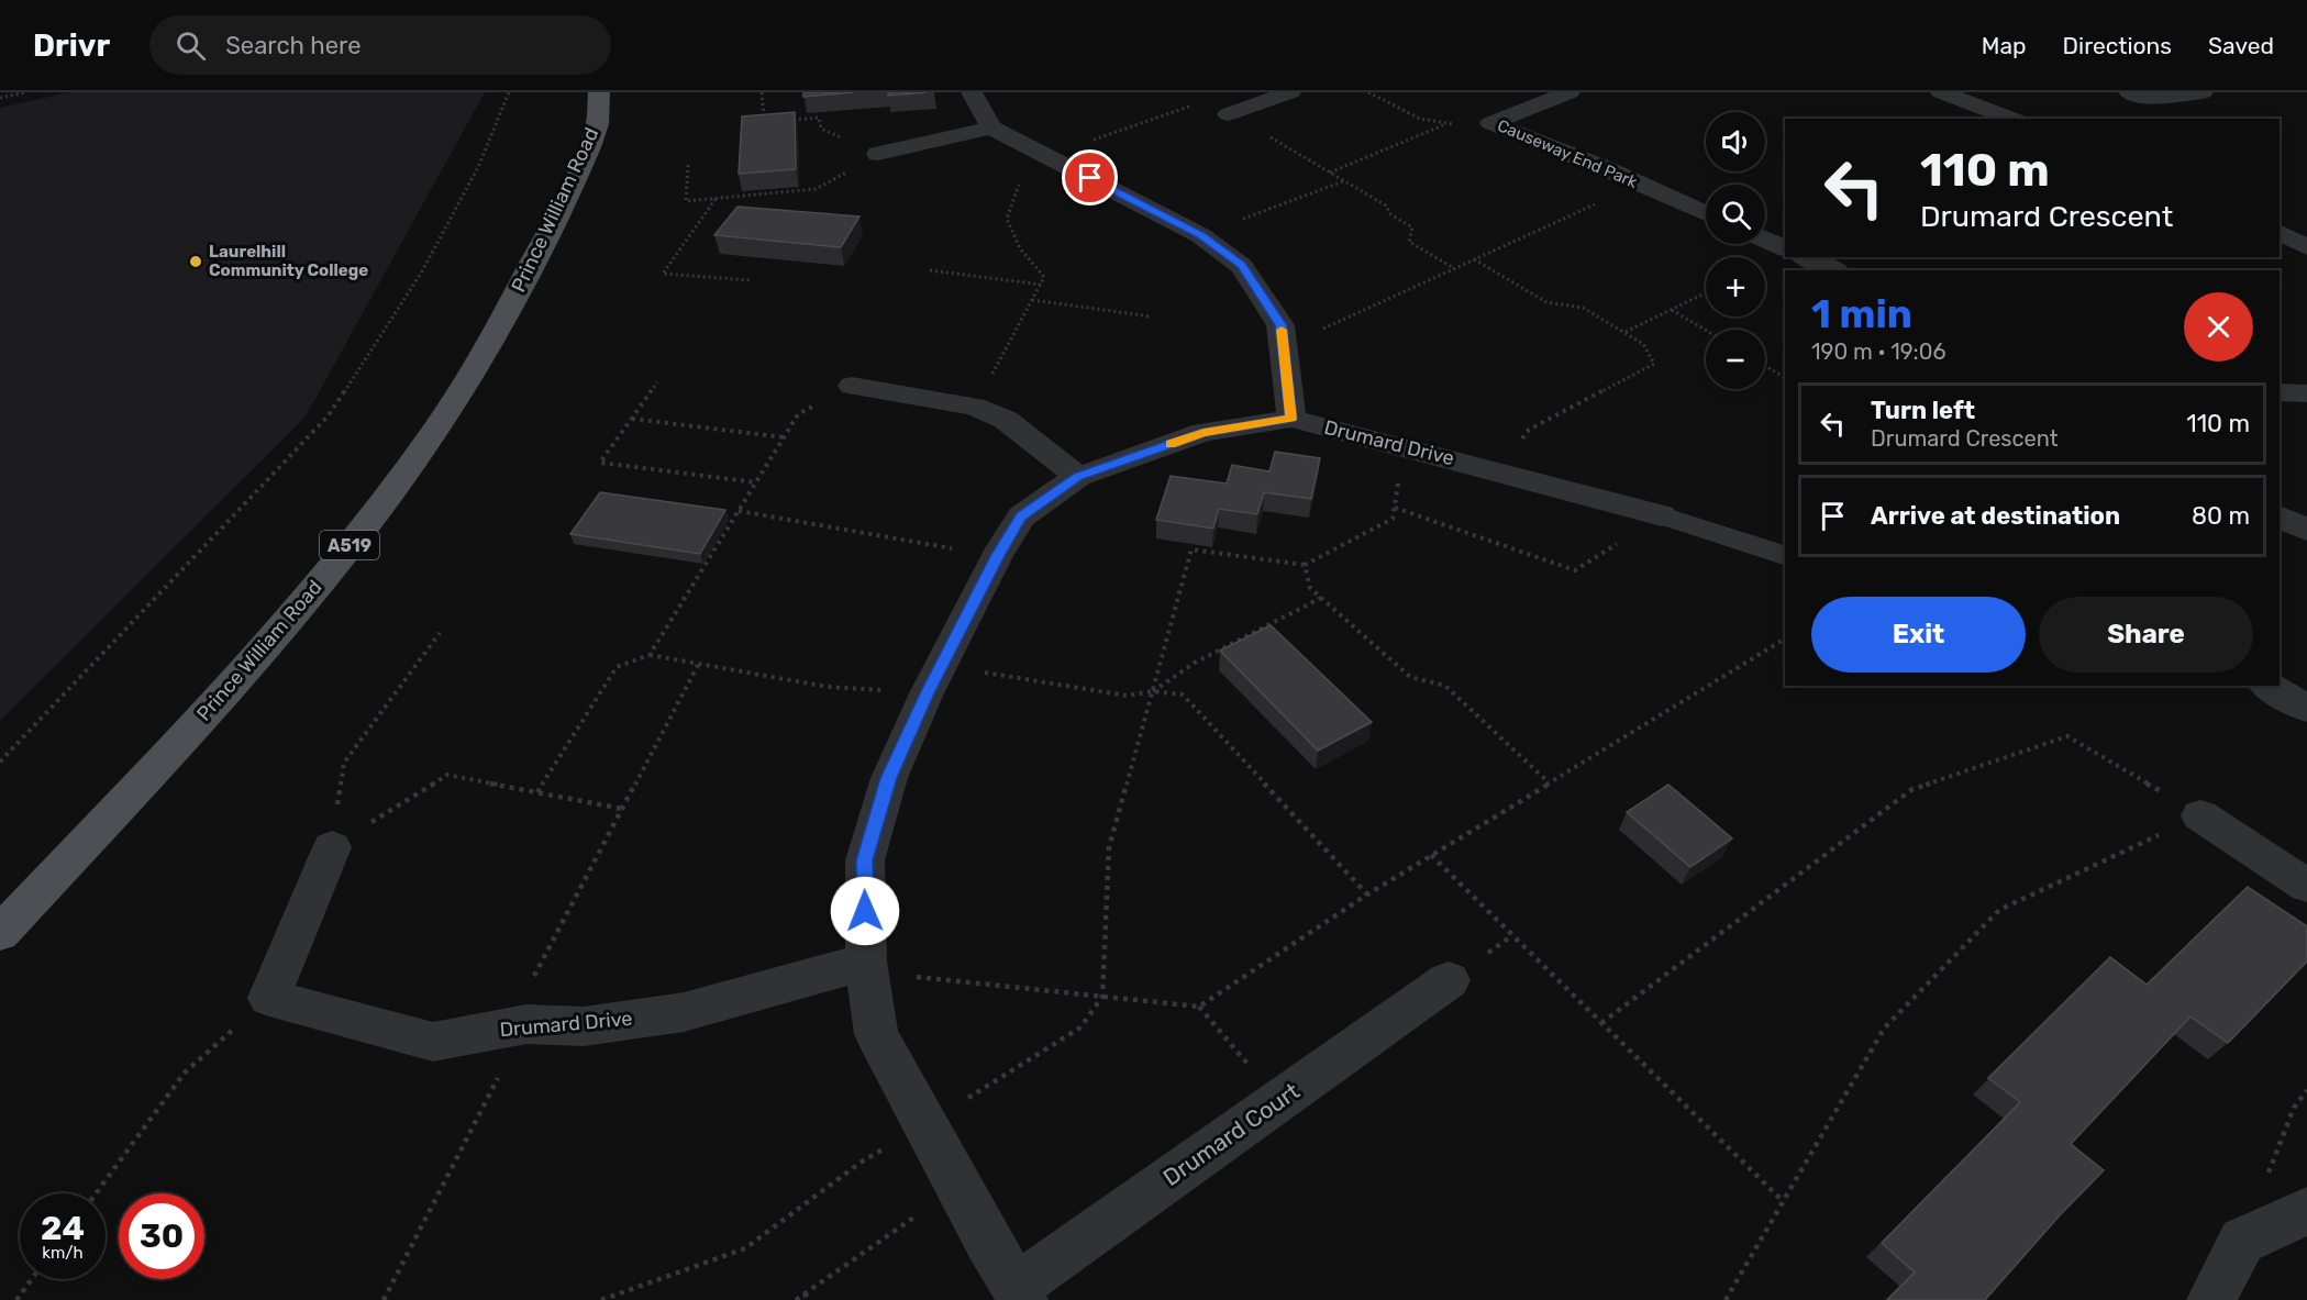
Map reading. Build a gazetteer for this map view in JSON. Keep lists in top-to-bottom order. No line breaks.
{"streets":{"main road":["Prince William Road","A519"],"street":["Causeway End Park","Drumard Drive","Drumard Court"]},"crossings":[["Drumard Drive","Drumard Court"]],"places":["Laurelhill Community College"],"page":{"header":"Drivr","search":"Search here","nav":["Map","Directions","Saved"],"map_buttons":["+","−"],"turn":["110 m","Drumard Crescent"],"heading":["1 min","190 m · 19:06"],"list":[{"name":"Turn left","note":"Drumard Crescent","value":"110 m"},{"name":"Arrive at destination","value":"80 m"}],"buttons":["Exit","Share"],"speed":"24 km/h","limit":"30"}}
